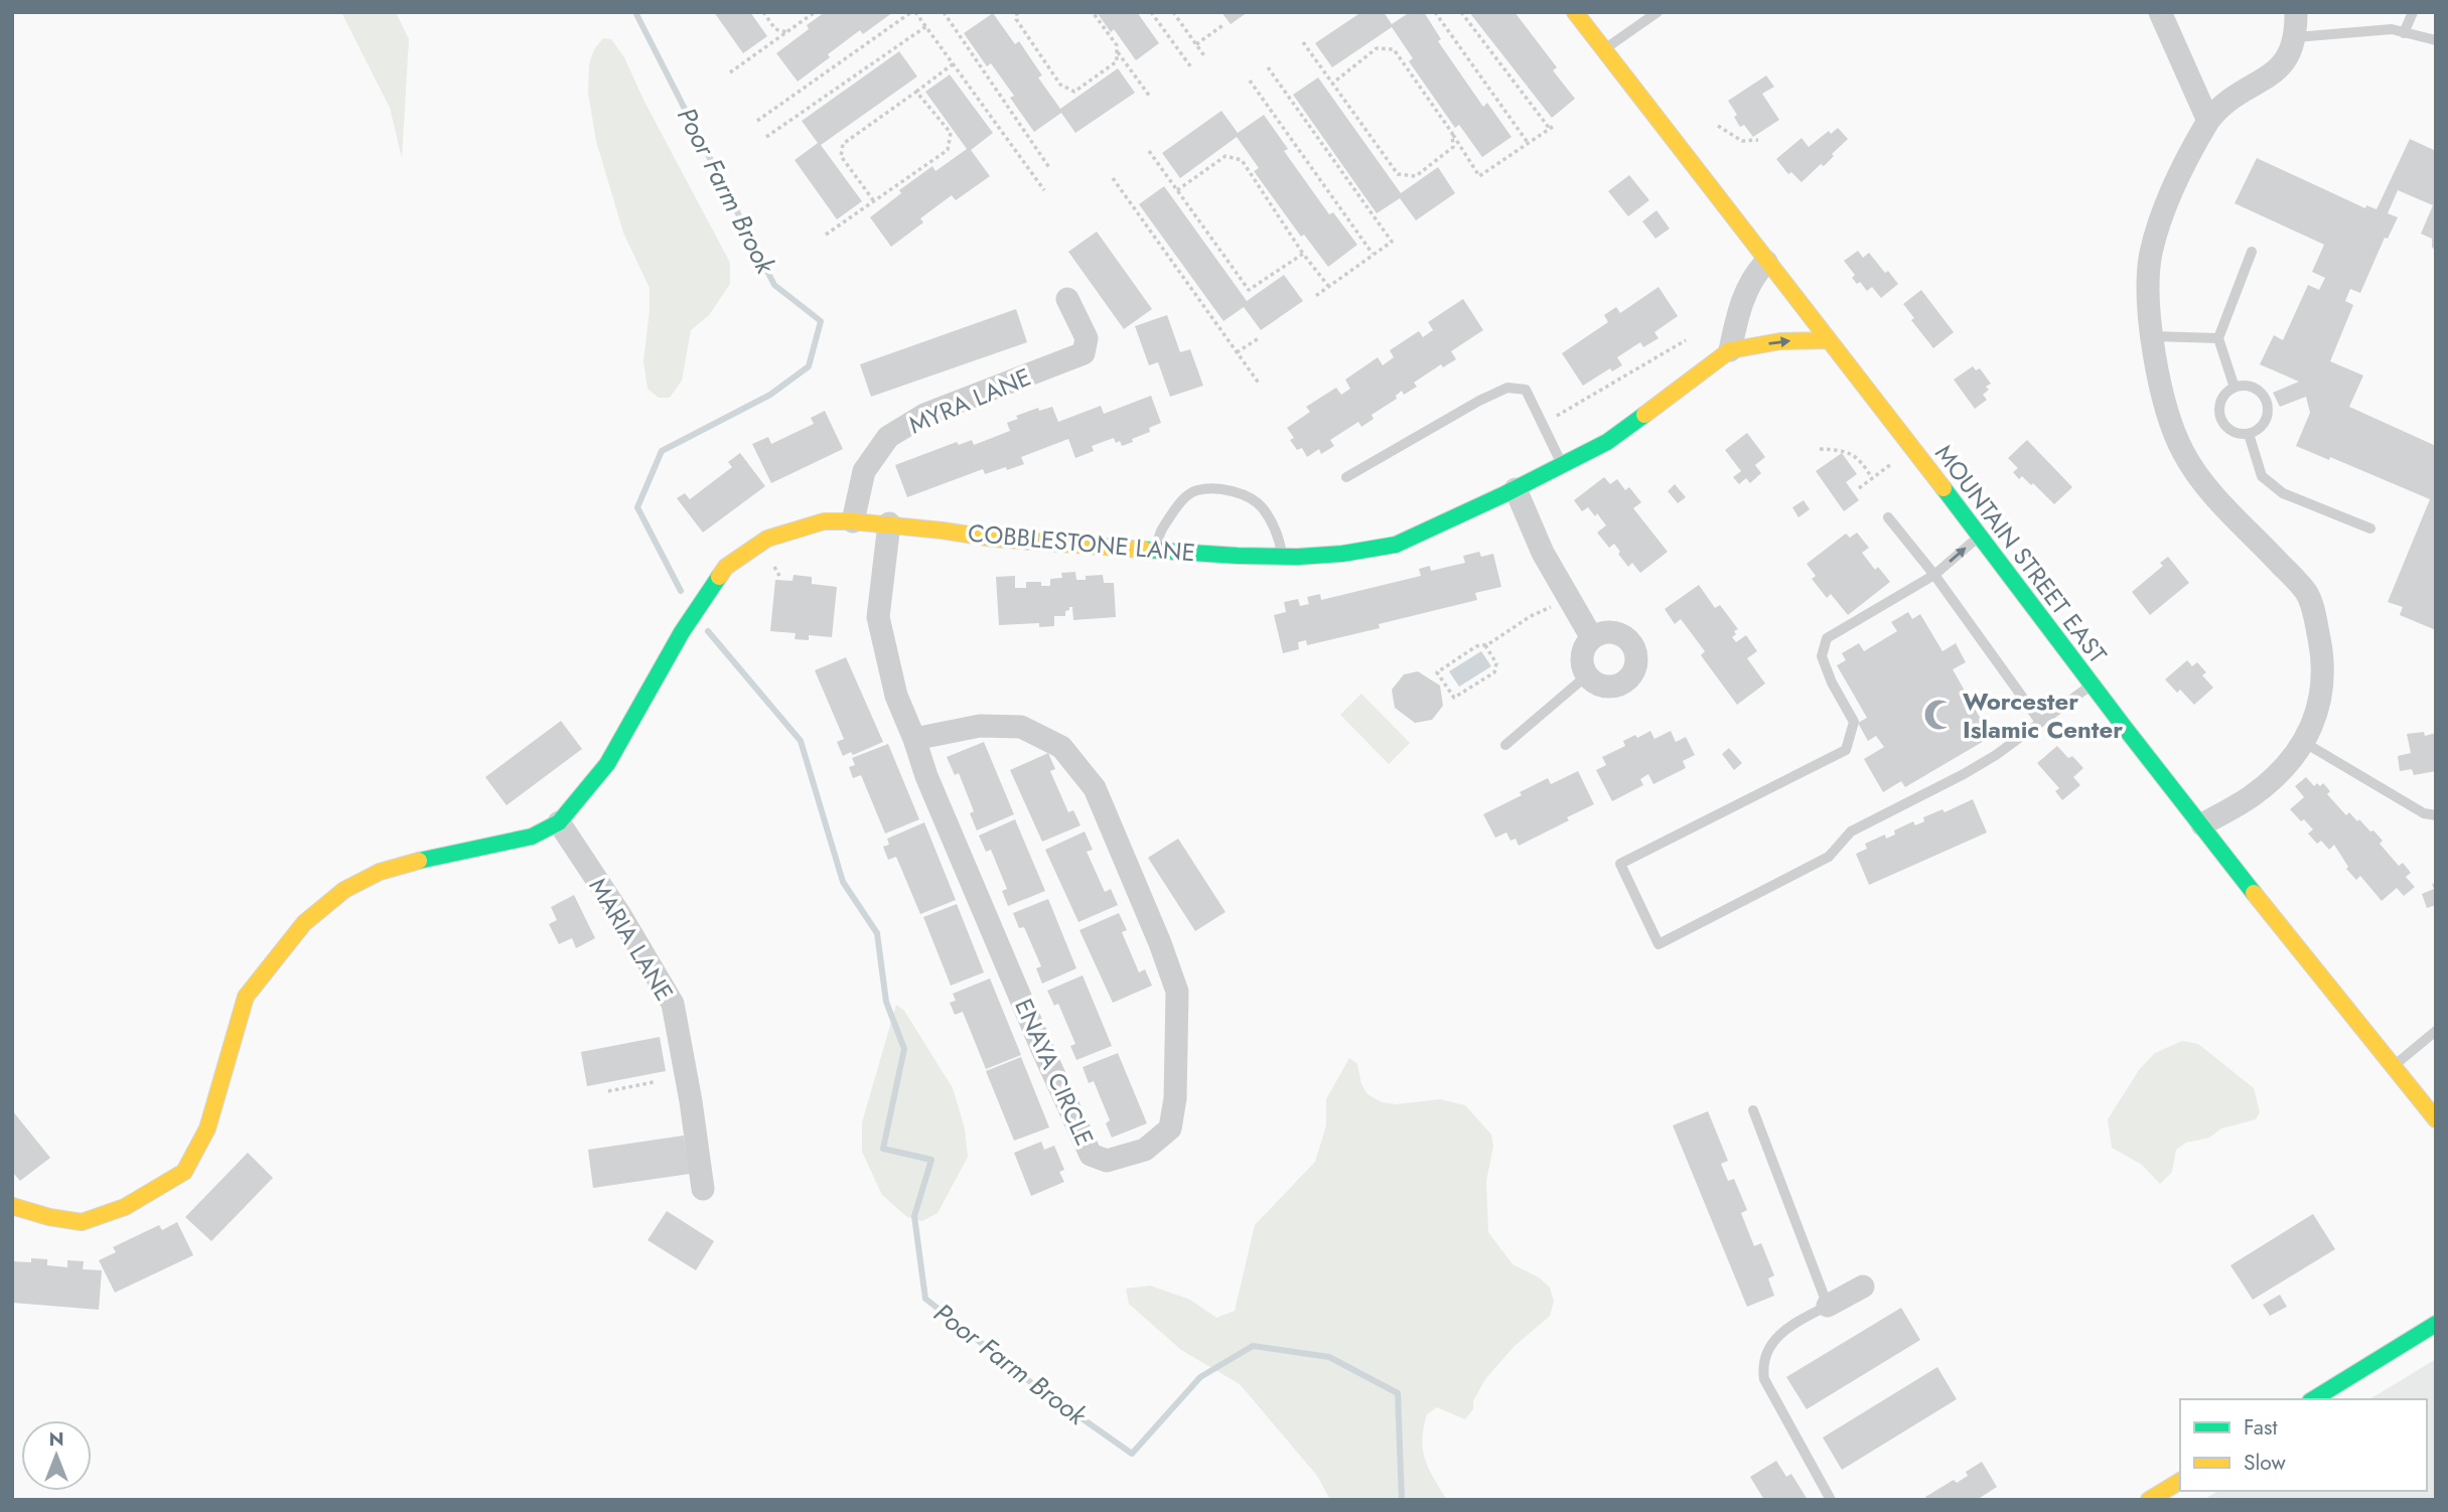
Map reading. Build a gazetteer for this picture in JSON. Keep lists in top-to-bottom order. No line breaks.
{"streets":{"street":["MYRA LANE","COBBLESTONE LANE","MOUNTAIN STREET EAST","MARIA LANE","ENAYA CIRCLE"]},"crossings":[["MYRA LANE","COBBLESTONE LANE"],["COBBLESTONE LANE","MOUNTAIN STREET EAST"],["COBBLESTONE LANE","MARIA LANE"],["COBBLESTONE LANE","ENAYA CIRCLE"]],"water":["Poor Farm Brook"],"places":{"mosque":["Worcester Islamic Center"]},"legend":["Fast","Slow"],"north":"top"}
